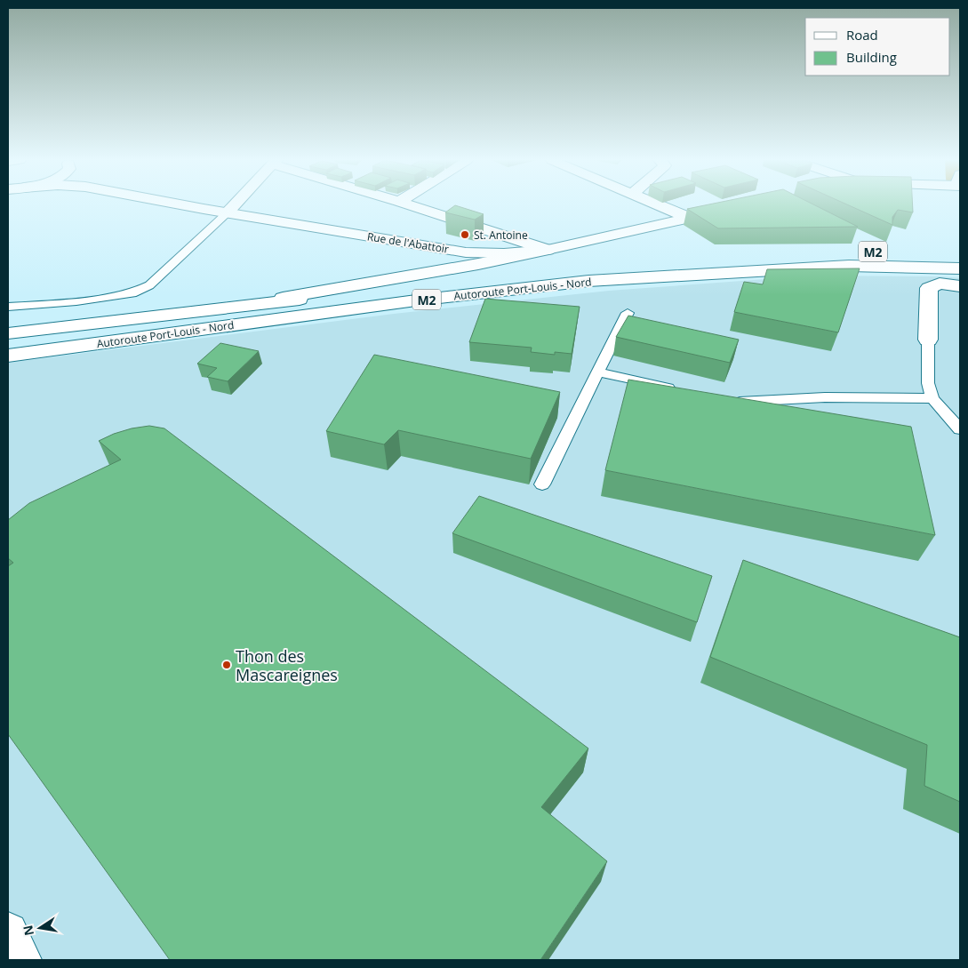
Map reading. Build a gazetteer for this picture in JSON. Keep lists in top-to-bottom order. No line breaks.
{"streets":{"main road":["Rue de l'Abattoir","M2","Autoroute Port-Louis - Nord"]},"places":["St. Antoine","Thon des Mascareignes"],"legend":["Road","Building"],"north":"left"}
